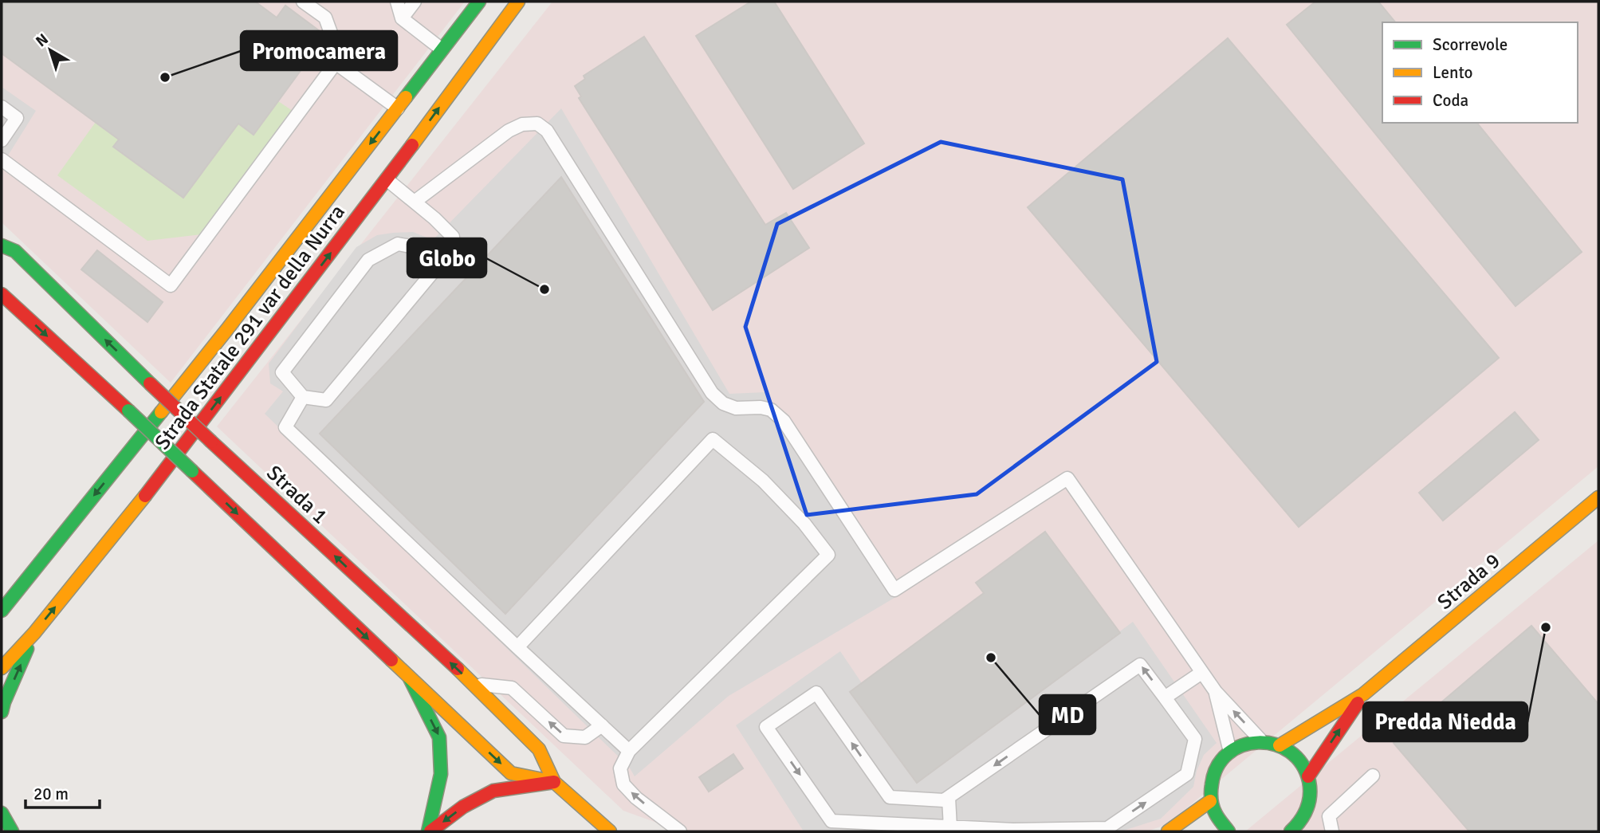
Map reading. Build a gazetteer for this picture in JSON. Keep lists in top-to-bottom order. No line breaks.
{"streets":{"street":["Strada Statale 291 var della Nurra","Strada 1","Strada 9"]},"places":["Promocamera","Globo","Predda Niedda","MD"],"legend":["Scorrevole","Lento","Coda"],"scale_bar":"20 m","north":"top left"}
